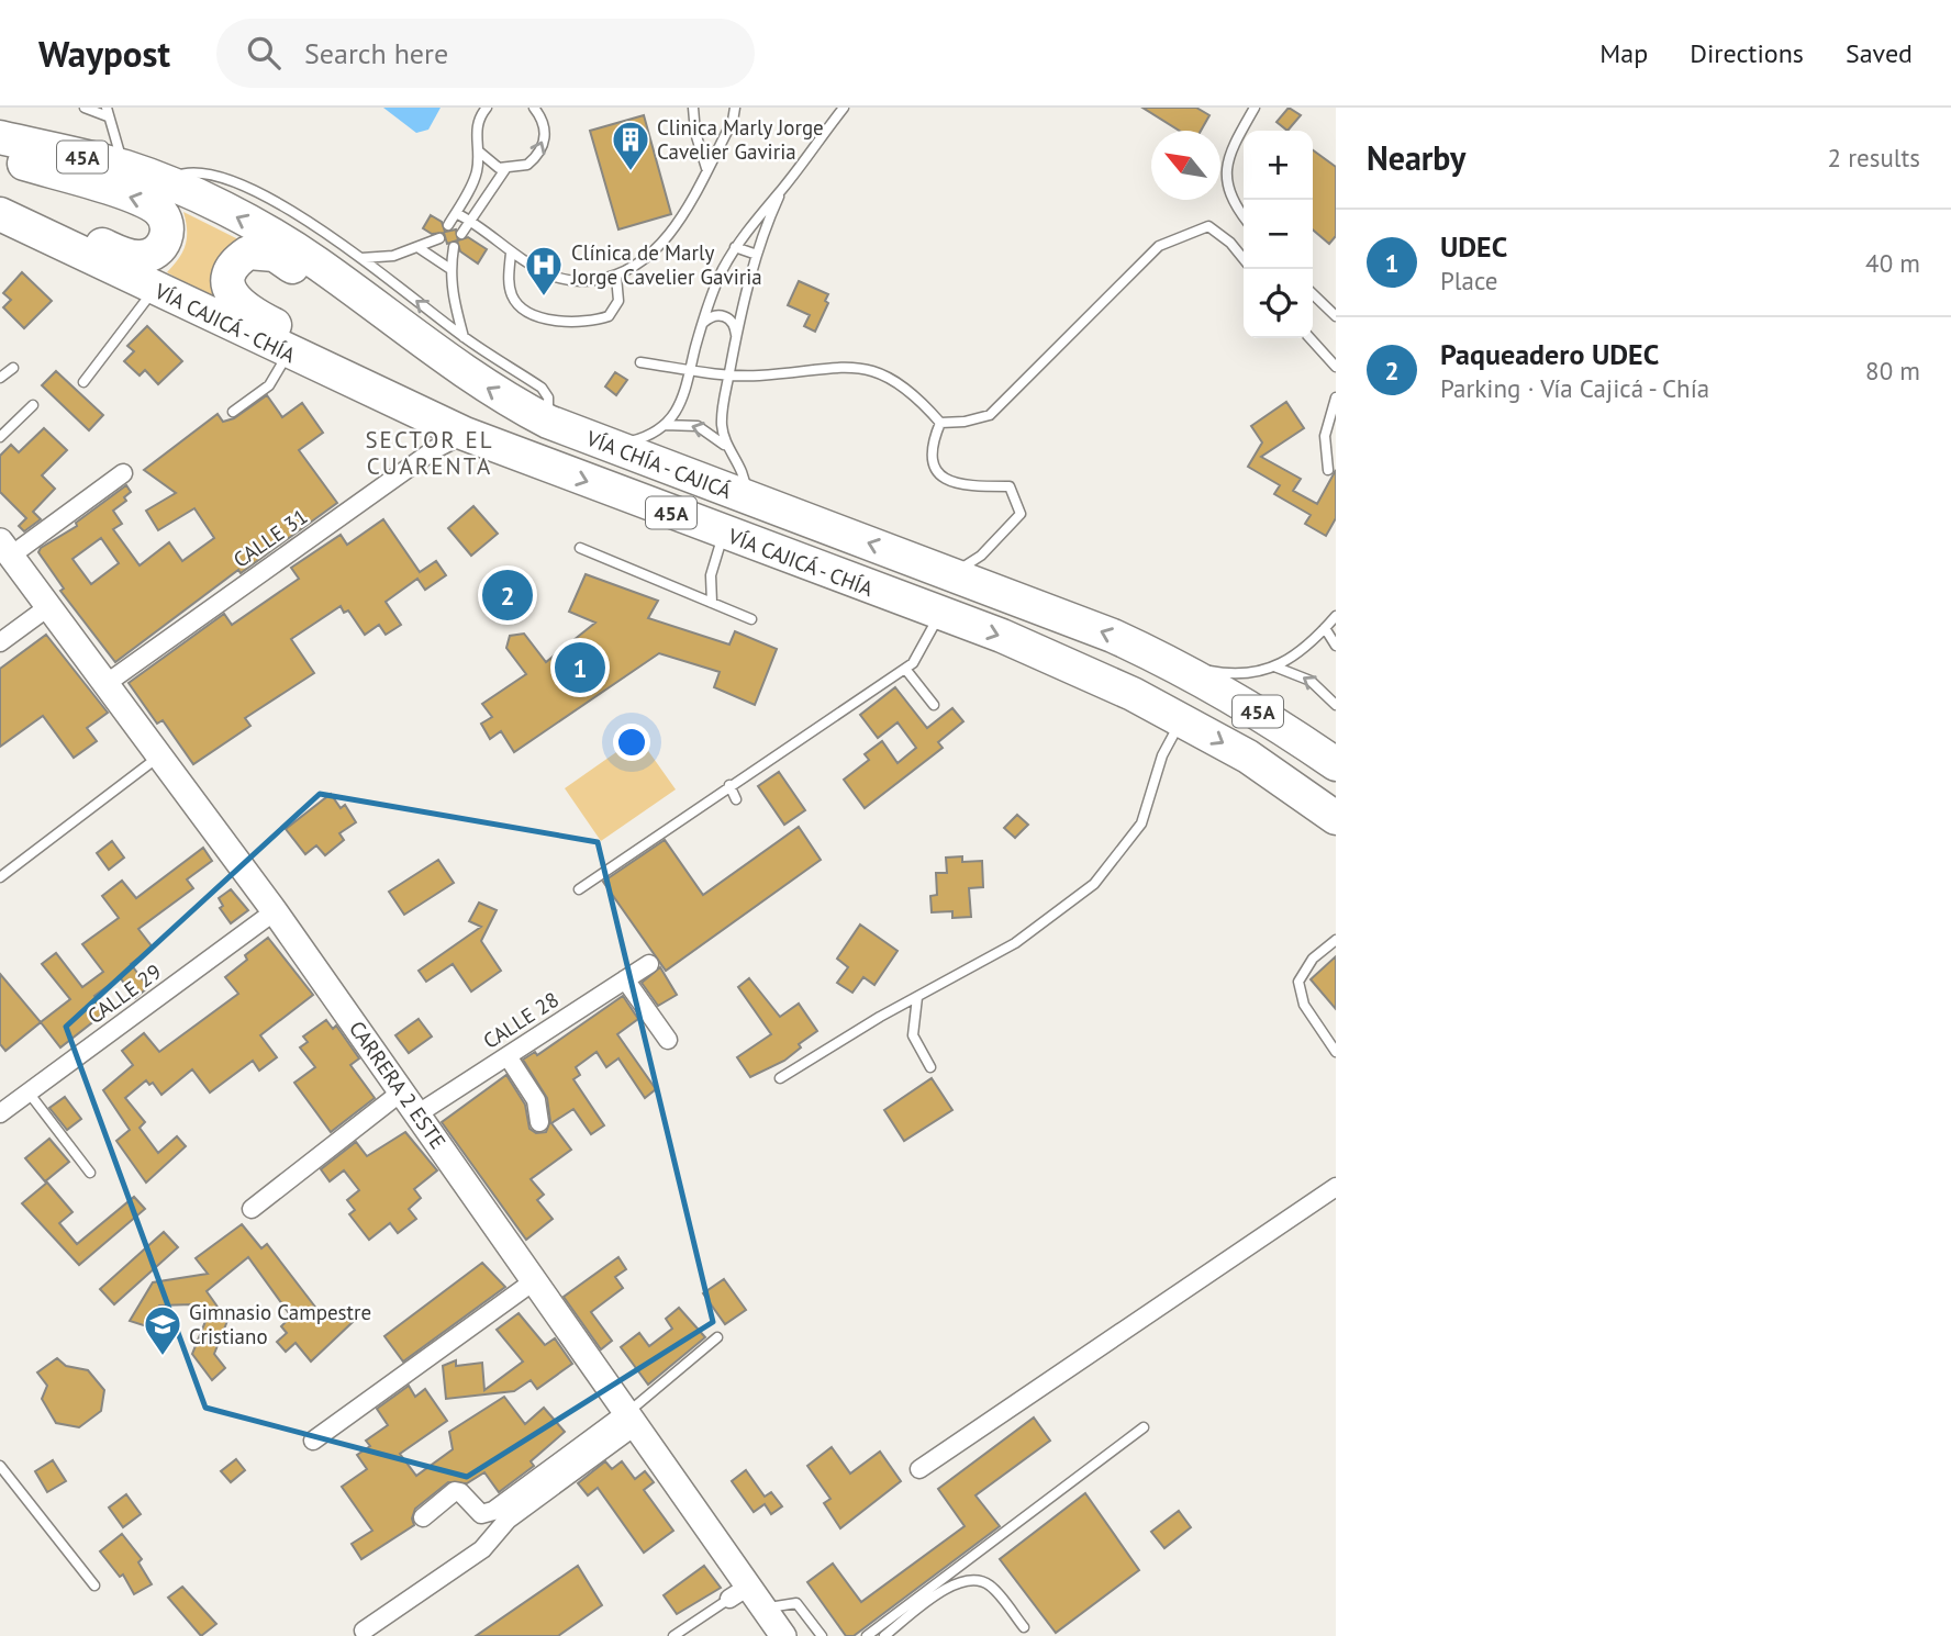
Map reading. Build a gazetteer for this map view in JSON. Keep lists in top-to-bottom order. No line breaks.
{"streets":{"highway":["45A","VÍA CAJICÁ - CHÍA","VÍA CHÍA - CAJICÁ"],"street":["CALLE 31","CALLE 29","CALLE 28","CARRERA 2 ESTE"]},"crossings":[["VÍA CAJICÁ - CHÍA","CALLE 31"],["CALLE 31","CARRERA 2 ESTE"],["CALLE 29","CARRERA 2 ESTE"],["CALLE 28","CARRERA 2 ESTE"]],"one_way":["VÍA CAJICÁ - CHÍA","VÍA CHÍA - CAJICÁ"],"districts":["SECTOR EL CUARENTA"],"places":{"building":["Clinica Marly Jorge Cavelier Gaviria"],"hospital":["Clínica de Marly Jorge Cavelier Gaviria"],"school or university":["Gimnasio Campestre Cristiano"]},"north":"top left","page":{"header":"Waypost","search":"Search here","nav":["Map","Directions","Saved"],"heading":["Nearby","2 results"],"map_buttons":["+","−"],"list":[{"mark":"1","name":"UDEC","note":"Place","value":"40 m"},{"mark":"2","name":"Paqueadero UDEC","note":"Parking · Vía Cajicá - Chía","value":"80 m"}],"pins":["2","1"]}}
